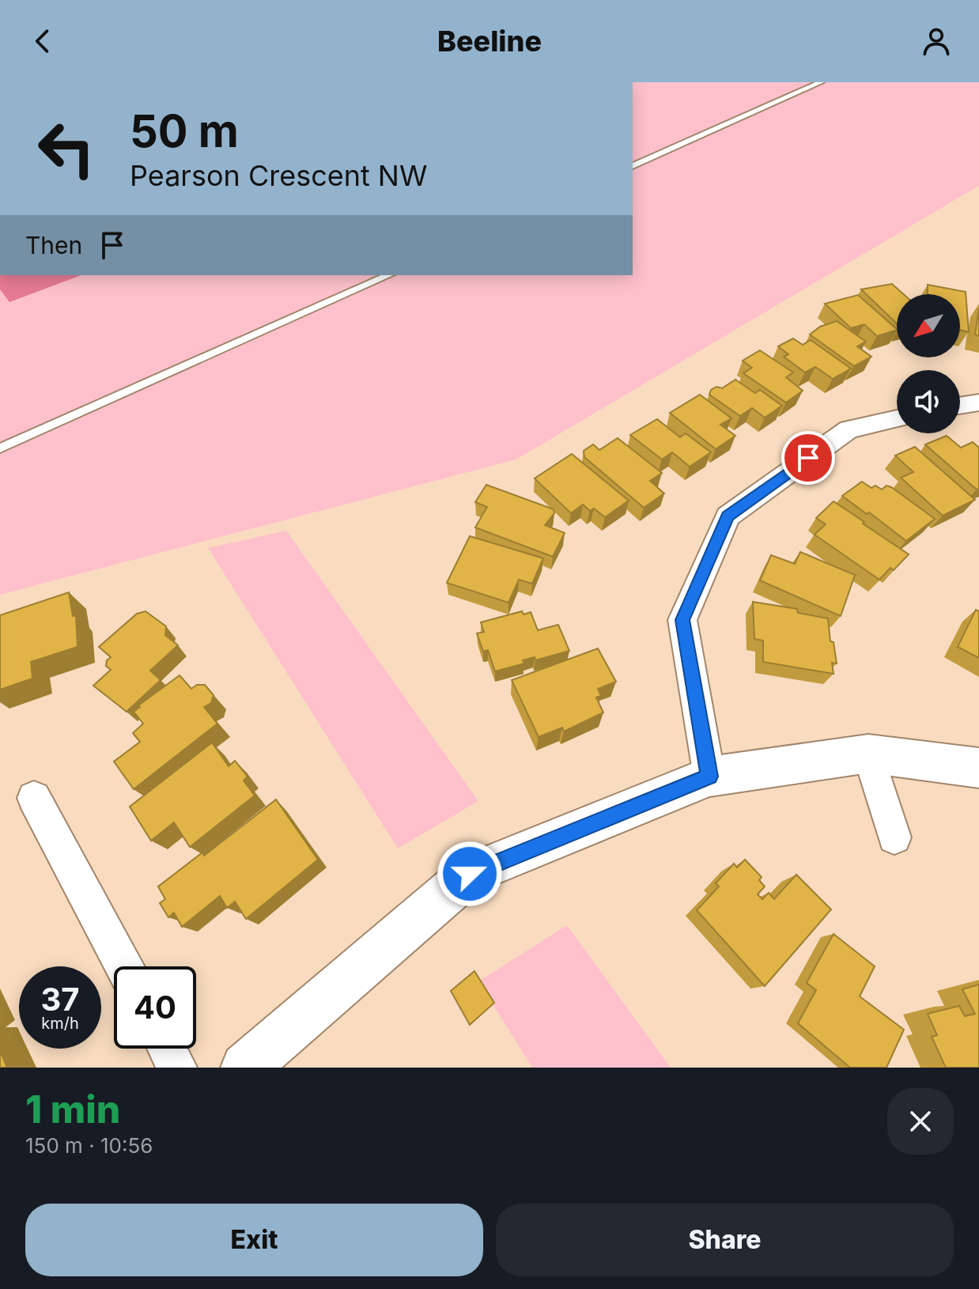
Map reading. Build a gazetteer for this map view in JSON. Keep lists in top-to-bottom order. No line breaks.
{"north":"bottom left","page":{"header":"Beeline","turn":["50 m","Pearson Crescent NW"],"then":"Then","speed":"37 km/h","limit":"40","heading":["1 min","150 m · 10:56"],"buttons":["Exit","Share"]}}
